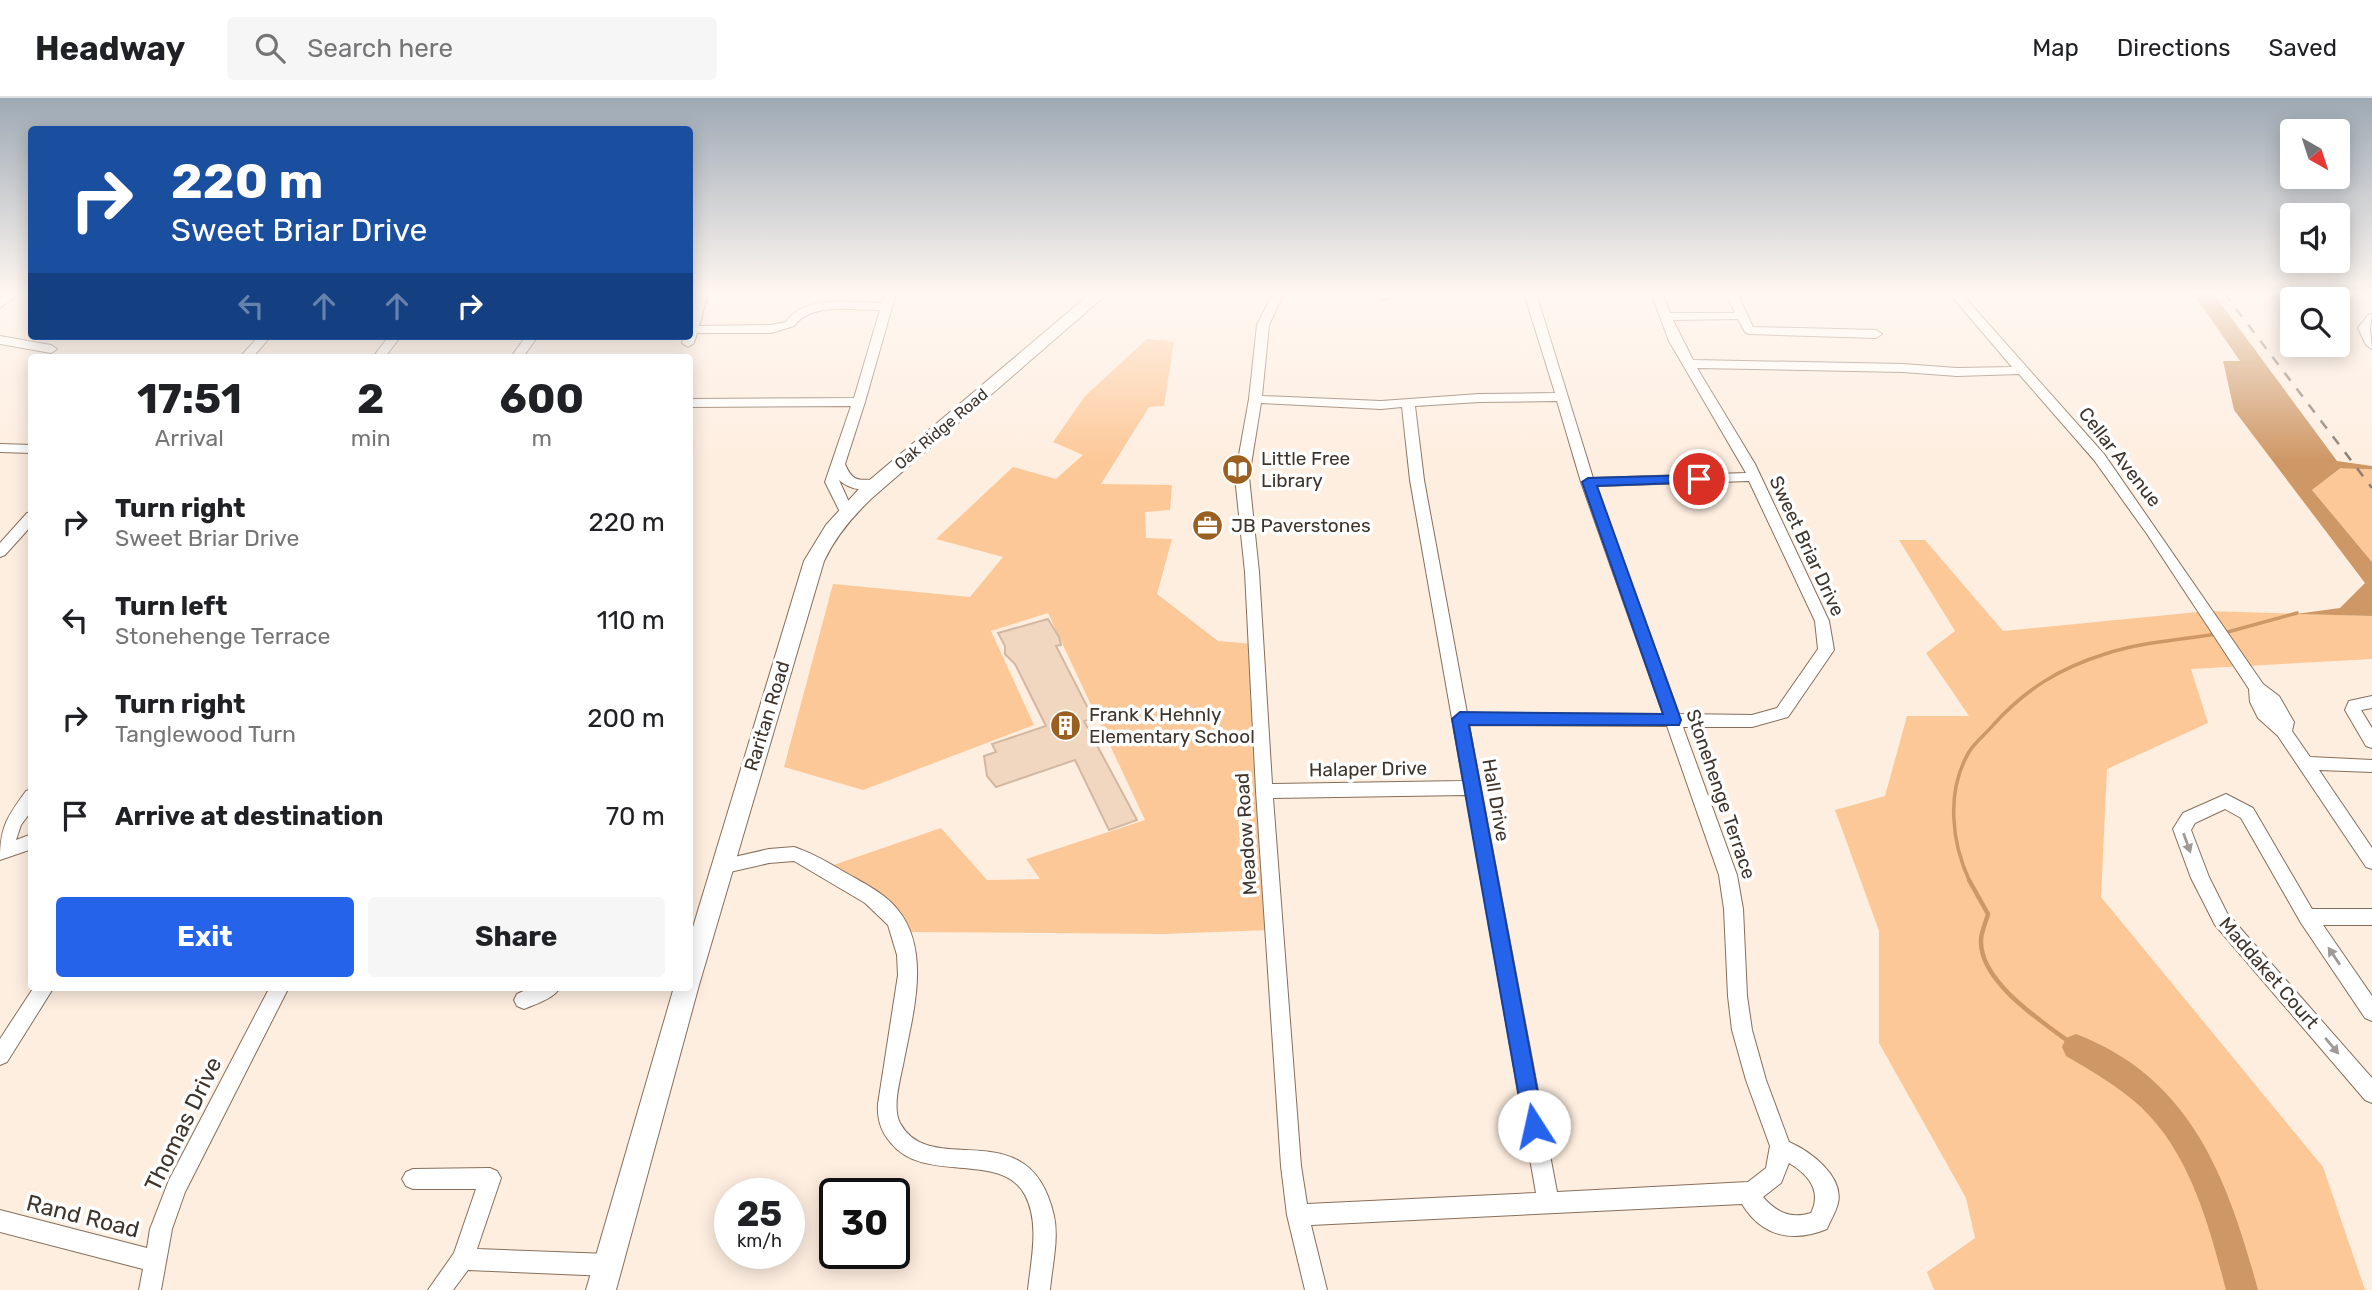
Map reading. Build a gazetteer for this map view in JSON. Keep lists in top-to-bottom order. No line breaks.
{"streets":{"main road":["Oak Ridge Road","Raritan Road"],"street":["Cellar Avenue","Sweet Briar Drive","Halaper Drive","Stonehenge Terrace","Hall Drive","Meadow Road","Maddaket Court","Thomas Drive","Rand Road"]},"crossings":[["Oak Ridge Road","Raritan Road"],["Sweet Briar Drive","Stonehenge Terrace"],["Sweet Briar Drive","Hall Drive"],["Halaper Drive","Hall Drive"],["Halaper Drive","Meadow Road"],["Thomas Drive","Rand Road"]],"places":{"library":["Little Free Library"],"office":["JB Paverstones"],"building":["Frank K Hehnly Elementary School"]},"north":"bottom right","page":{"header":"Headway","search":"Search here","nav":["Map","Directions","Saved"],"turn":["220 m","Sweet Briar Drive"],"eta":["17:51","Arrival","2","min","600","m"],"list":[{"name":"Turn right","note":"Sweet Briar Drive","value":"220 m"},{"name":"Turn left","note":"Stonehenge Terrace","value":"110 m"},{"name":"Turn right","note":"Tanglewood Turn","value":"200 m"},{"name":"Arrive at destination","value":"70 m"}],"buttons":["Exit","Share"],"speed":"25 km/h","limit":"30"}}
